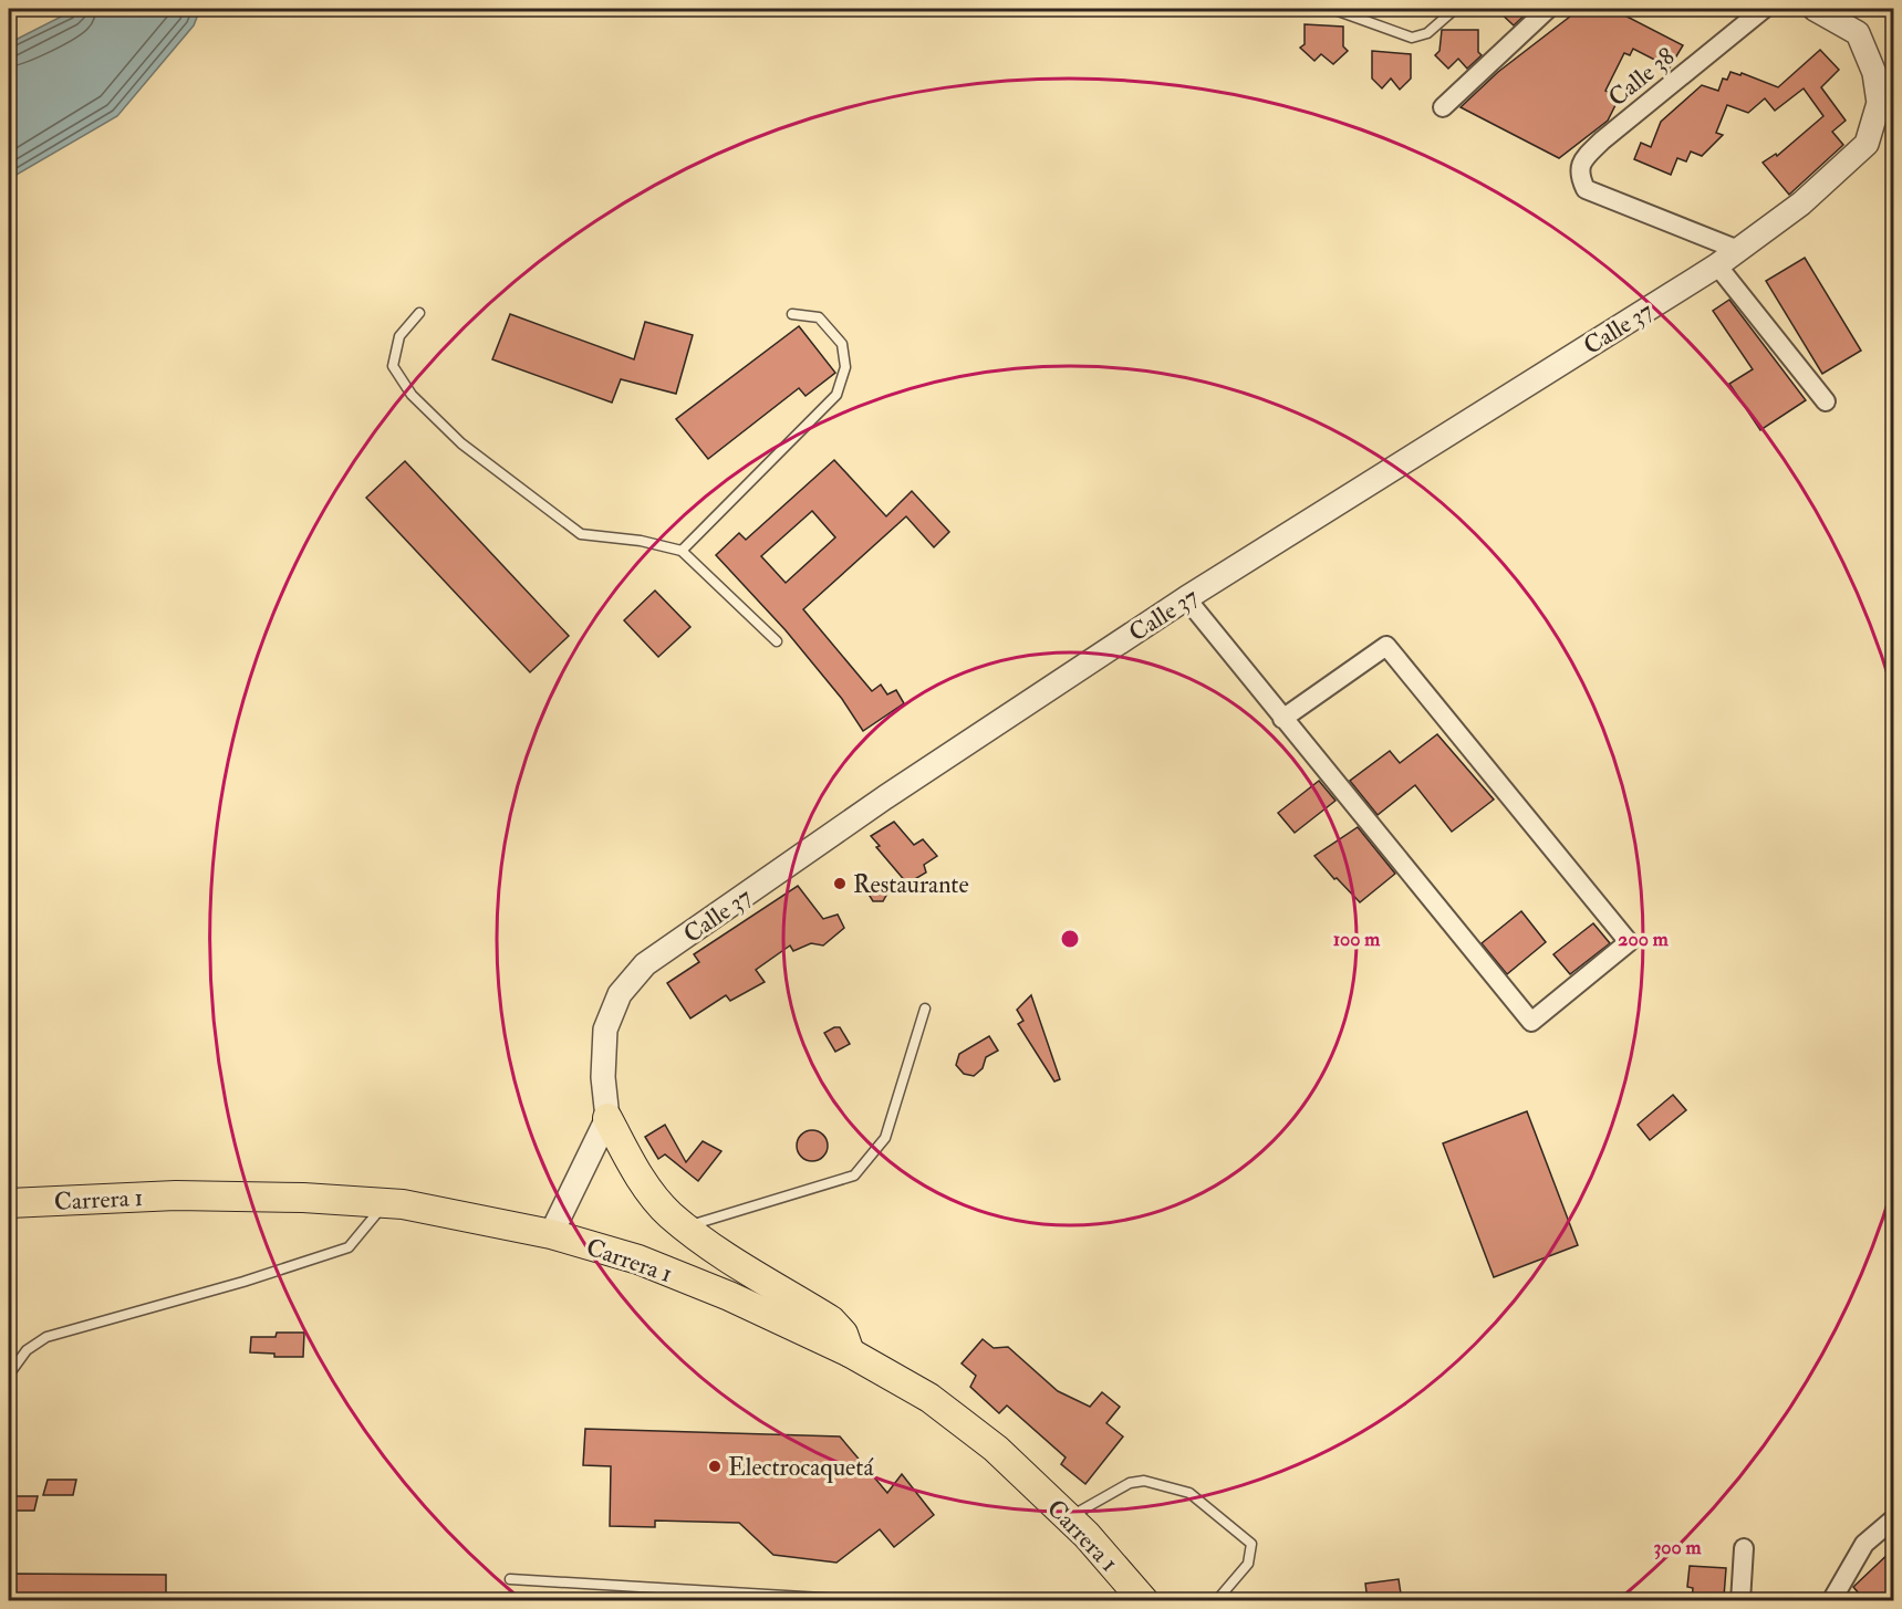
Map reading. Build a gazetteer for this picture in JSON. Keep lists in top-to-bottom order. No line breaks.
{"streets":{"main road":["Carrera 1"],"street":["Calle 38","Calle 37"]},"crossings":[["Calle 38","Calle 37"]],"places":["Restaurante","Electrocaquetá"],"rings":["100 m","200 m","300 m"]}
